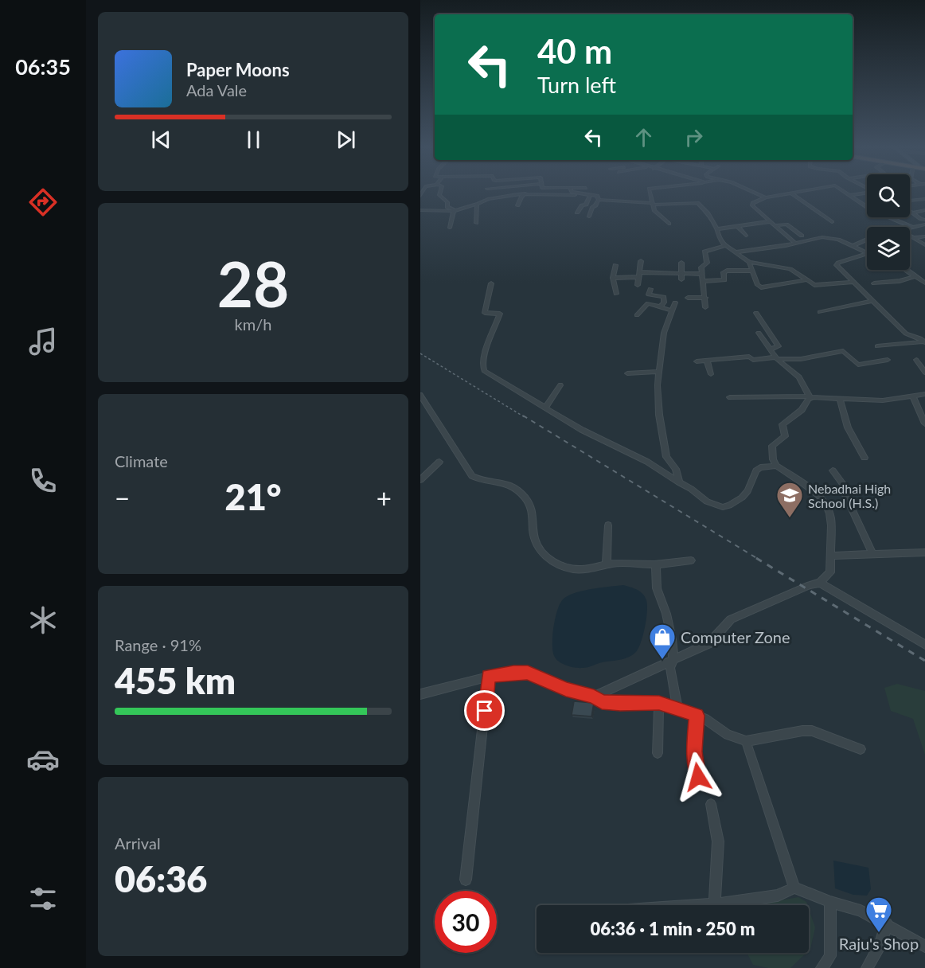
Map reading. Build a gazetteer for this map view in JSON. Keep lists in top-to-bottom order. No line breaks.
{"places":{"school or university":["Nebadhai High School (H.S.)"],"shop":["Computer Zone"],"supermarket":["Raju's Shop"]},"page":{"tabs":"06:35","turn":["40 m","Turn left"],"song":["Paper Moons","Ada Vale"],"tile":[["28","km/h"],"Climate",["Range · 91%","455 km"],["Arrival","06:36"]],"heat":["−","21°","+"],"limit":"30","trip":"06:36 · 1 min · 250 m"}}
